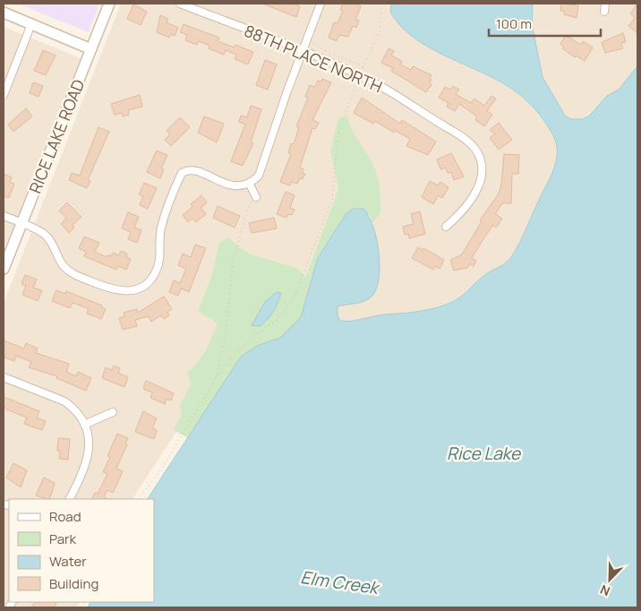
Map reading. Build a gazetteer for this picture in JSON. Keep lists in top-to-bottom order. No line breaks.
{"streets":{"street":["88TH PLACE NORTH","RICE LAKE ROAD"]},"water":["Rice Lake","Elm Creek"],"legend":["Road","Park","Water","Building"],"scale_bar":"100 m","north":"bottom left"}
